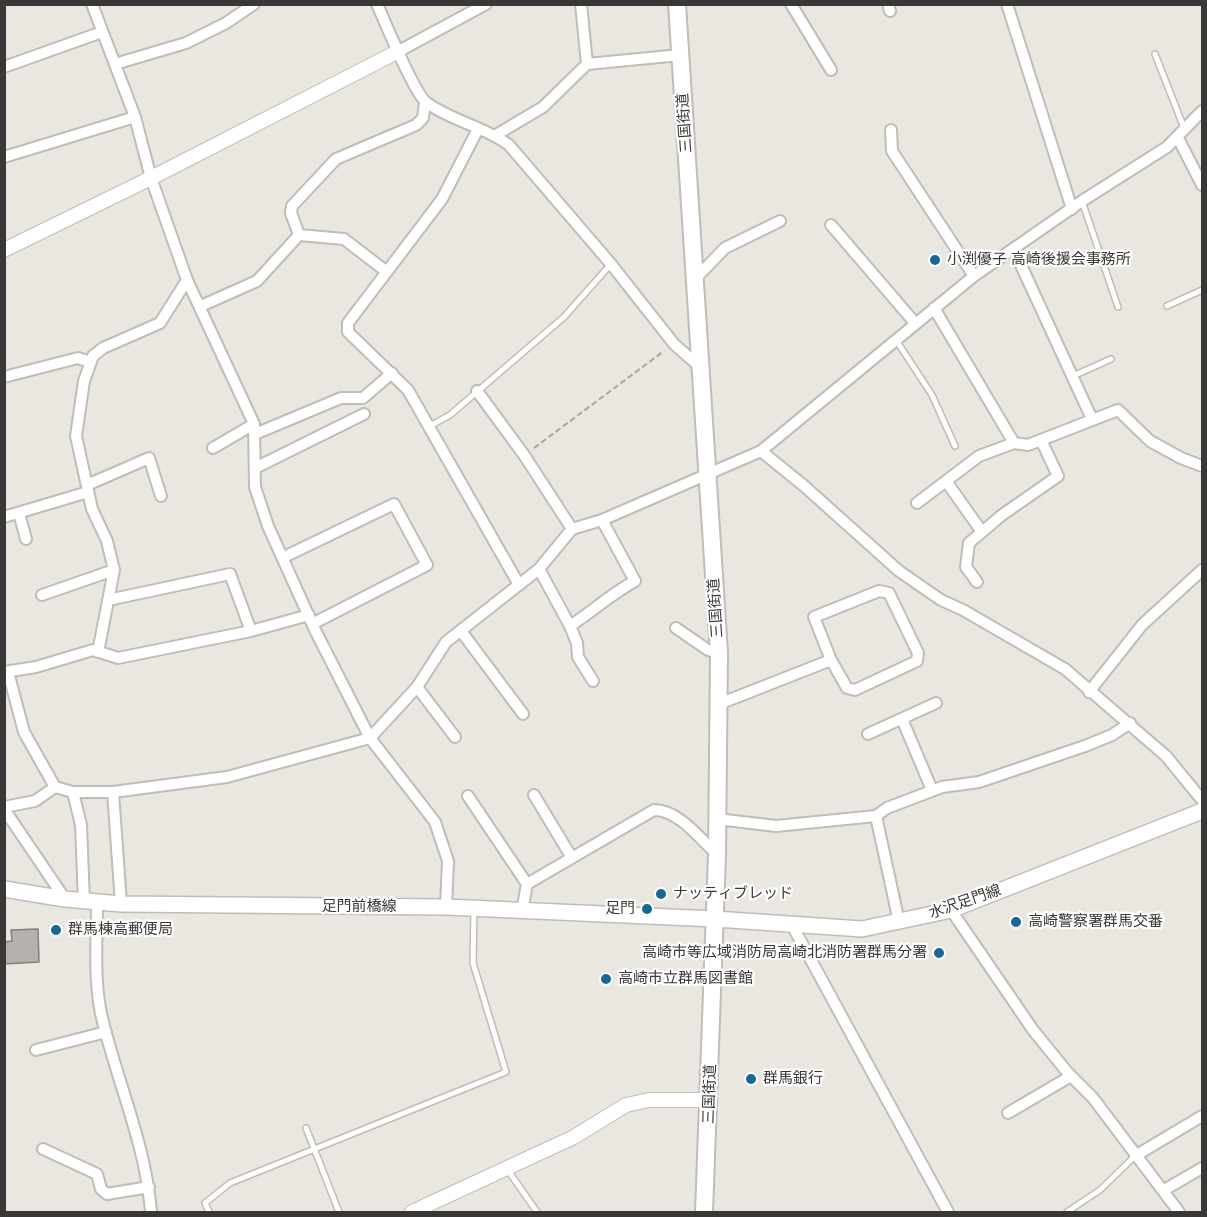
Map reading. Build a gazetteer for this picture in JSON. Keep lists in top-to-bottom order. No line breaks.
{"streets":{"main road":["三国街道","水沢足門線","足門前橋線"]},"crossings":[["三国街道","水沢足門線"],["三国街道","足門前橋線"],["水沢足門線","足門前橋線"]],"places":["小渕優子 高崎後援会事務所","ナッティブレッド","足門","高崎警察署群馬交番","群馬棟高郵便局","高崎市等広域消防局高崎北消防署群馬分署","高崎市立群馬図書館","群馬銀行"]}
